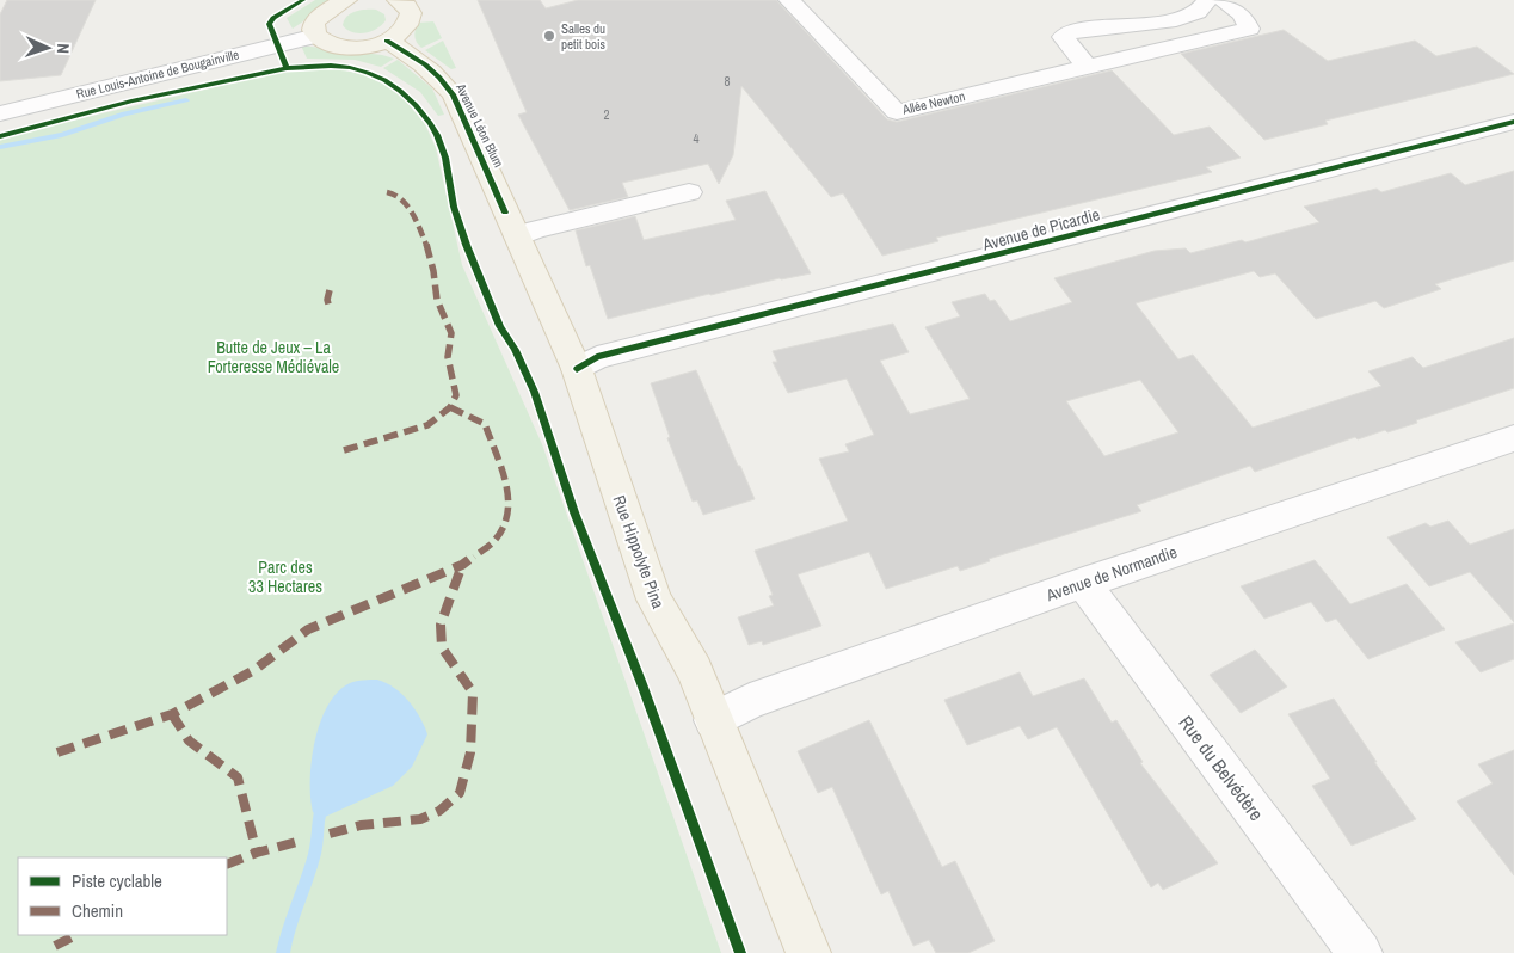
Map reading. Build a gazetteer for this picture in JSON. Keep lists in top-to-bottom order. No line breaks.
{"streets":{"main road":["Avenue Léon Blum","Rue Hippolyte Pina"],"street":["Rue Louis-Antoine de Bougainville","Allée Newton","Avenue de Picardie","Avenue de Normandie","Rue du Belvédère"]},"crossings":[["Avenue Léon Blum","Rue Hippolyte Pina"],["Avenue de Picardie","Rue Hippolyte Pina"],["Rue Hippolyte Pina","Avenue de Normandie"],["Avenue de Normandie","Rue du Belvédère"]],"parks":["Butte de Jeux – La Forteresse Médiévale","Parc des 33 Hectares"],"places":["Salles du petit bois"],"house_numbers":["8","2","4"],"legend":["Piste cyclable","Chemin"],"north":"right"}
